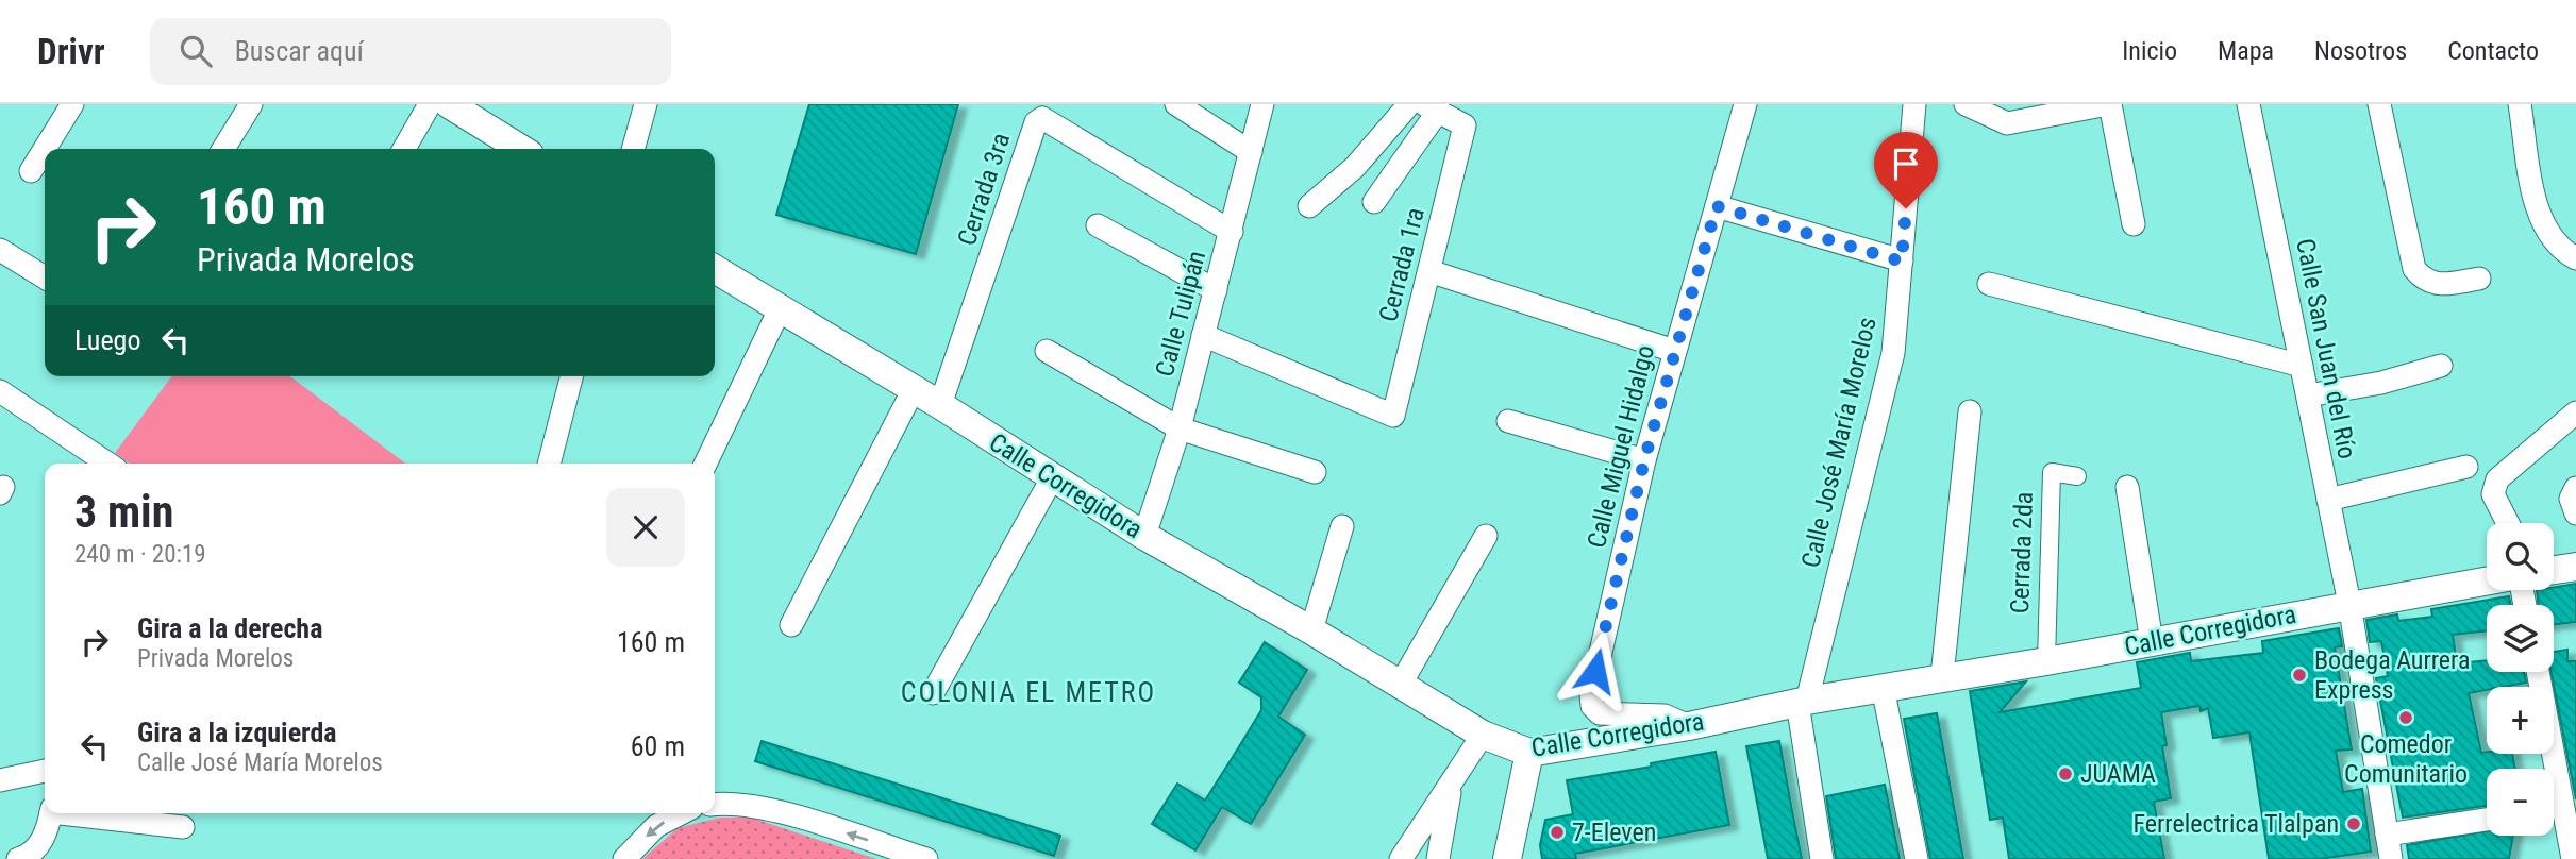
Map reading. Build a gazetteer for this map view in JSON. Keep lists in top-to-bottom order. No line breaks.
{"streets":{"street":["Cerrada 3ra","Cerrada 1ra","Calle Tulipán","Calle San Juan del Río","Calle José María Morelos","Calle Miguel Hidalgo","Calle Corregidora","Cerrada 2da"]},"crossings":[["Cerrada 3ra","Calle Tulipán"],["Cerrada 3ra","Calle Corregidora"],["Cerrada 1ra","Calle Tulipán"],["Calle Tulipán","Calle Corregidora"],["Calle San Juan del Río","Calle Corregidora"],["Calle José María Morelos","Calle Corregidora"],["Calle Miguel Hidalgo","Calle Corregidora"],["Calle Corregidora","Cerrada 2da"]],"districts":["COLONIA EL METRO"],"places":["Bodega Aurrera Express","Comedor Comunitario","JUAMA","Ferrelectrica Tlalpan","7-Eleven"],"page":{"header":"Drivr","search":"Buscar aquí","nav":["Inicio","Mapa","Nosotros","Contacto"],"turn":["160 m","Privada Morelos"],"then":"Luego","heading":["3 min","240 m · 20:19"],"map_buttons":["+","−"],"list":[{"name":"Gira a la derecha","note":"Privada Morelos","value":"160 m"},{"name":"Gira a la izquierda","note":"Calle José María Morelos","value":"60 m"}]}}
